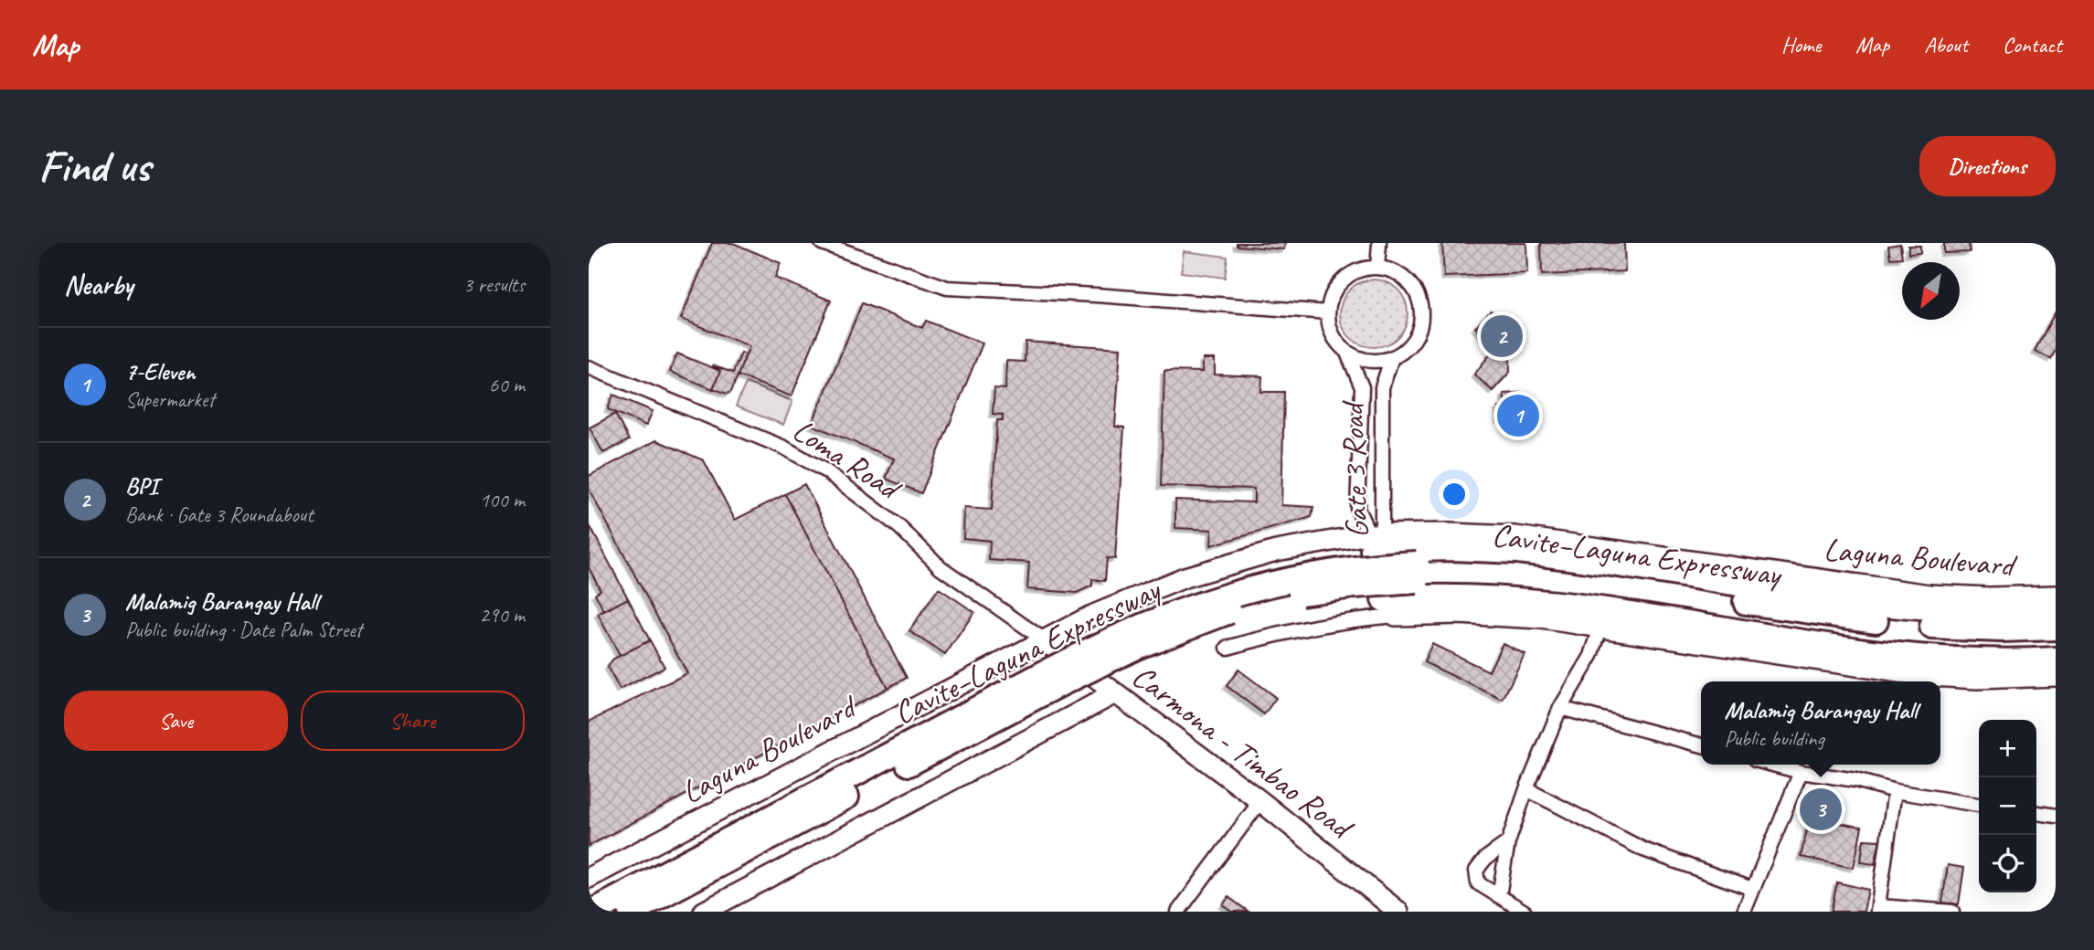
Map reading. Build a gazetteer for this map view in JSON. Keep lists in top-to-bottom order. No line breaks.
{"streets":{"highway":["Cavite–Laguna Expressway"],"main road":["Gate 3 Road","Laguna Boulevard","Carmona - Timbao Road"],"street":["Loma Road"]},"crossings":[["Loma Road","Laguna Boulevard"],["Loma Road","Carmona - Timbao Road"],["Gate 3 Road","Laguna Boulevard"],["Laguna Boulevard","Carmona - Timbao Road"]],"north":"bottom left","page":{"header":"Map","nav":["Home","Map","About","Contact"],"buttons":["Directions",["Save","Share"]],"title":"Find us","heading":["Nearby","3 results"],"pins":["2","1","3"],"list":[{"mark":"1","name":"7-Eleven","note":"Supermarket","value":"60 m"},{"mark":"2","name":"BPI","note":"Bank · Gate 3 Roundabout","value":"100 m"},{"mark":"3","name":"Malamig Barangay Hall","note":"Public building · Date Palm Street","value":"290 m"}],"popup":["Malamig Barangay Hall","Public building"],"map_buttons":["+","−"]}}
